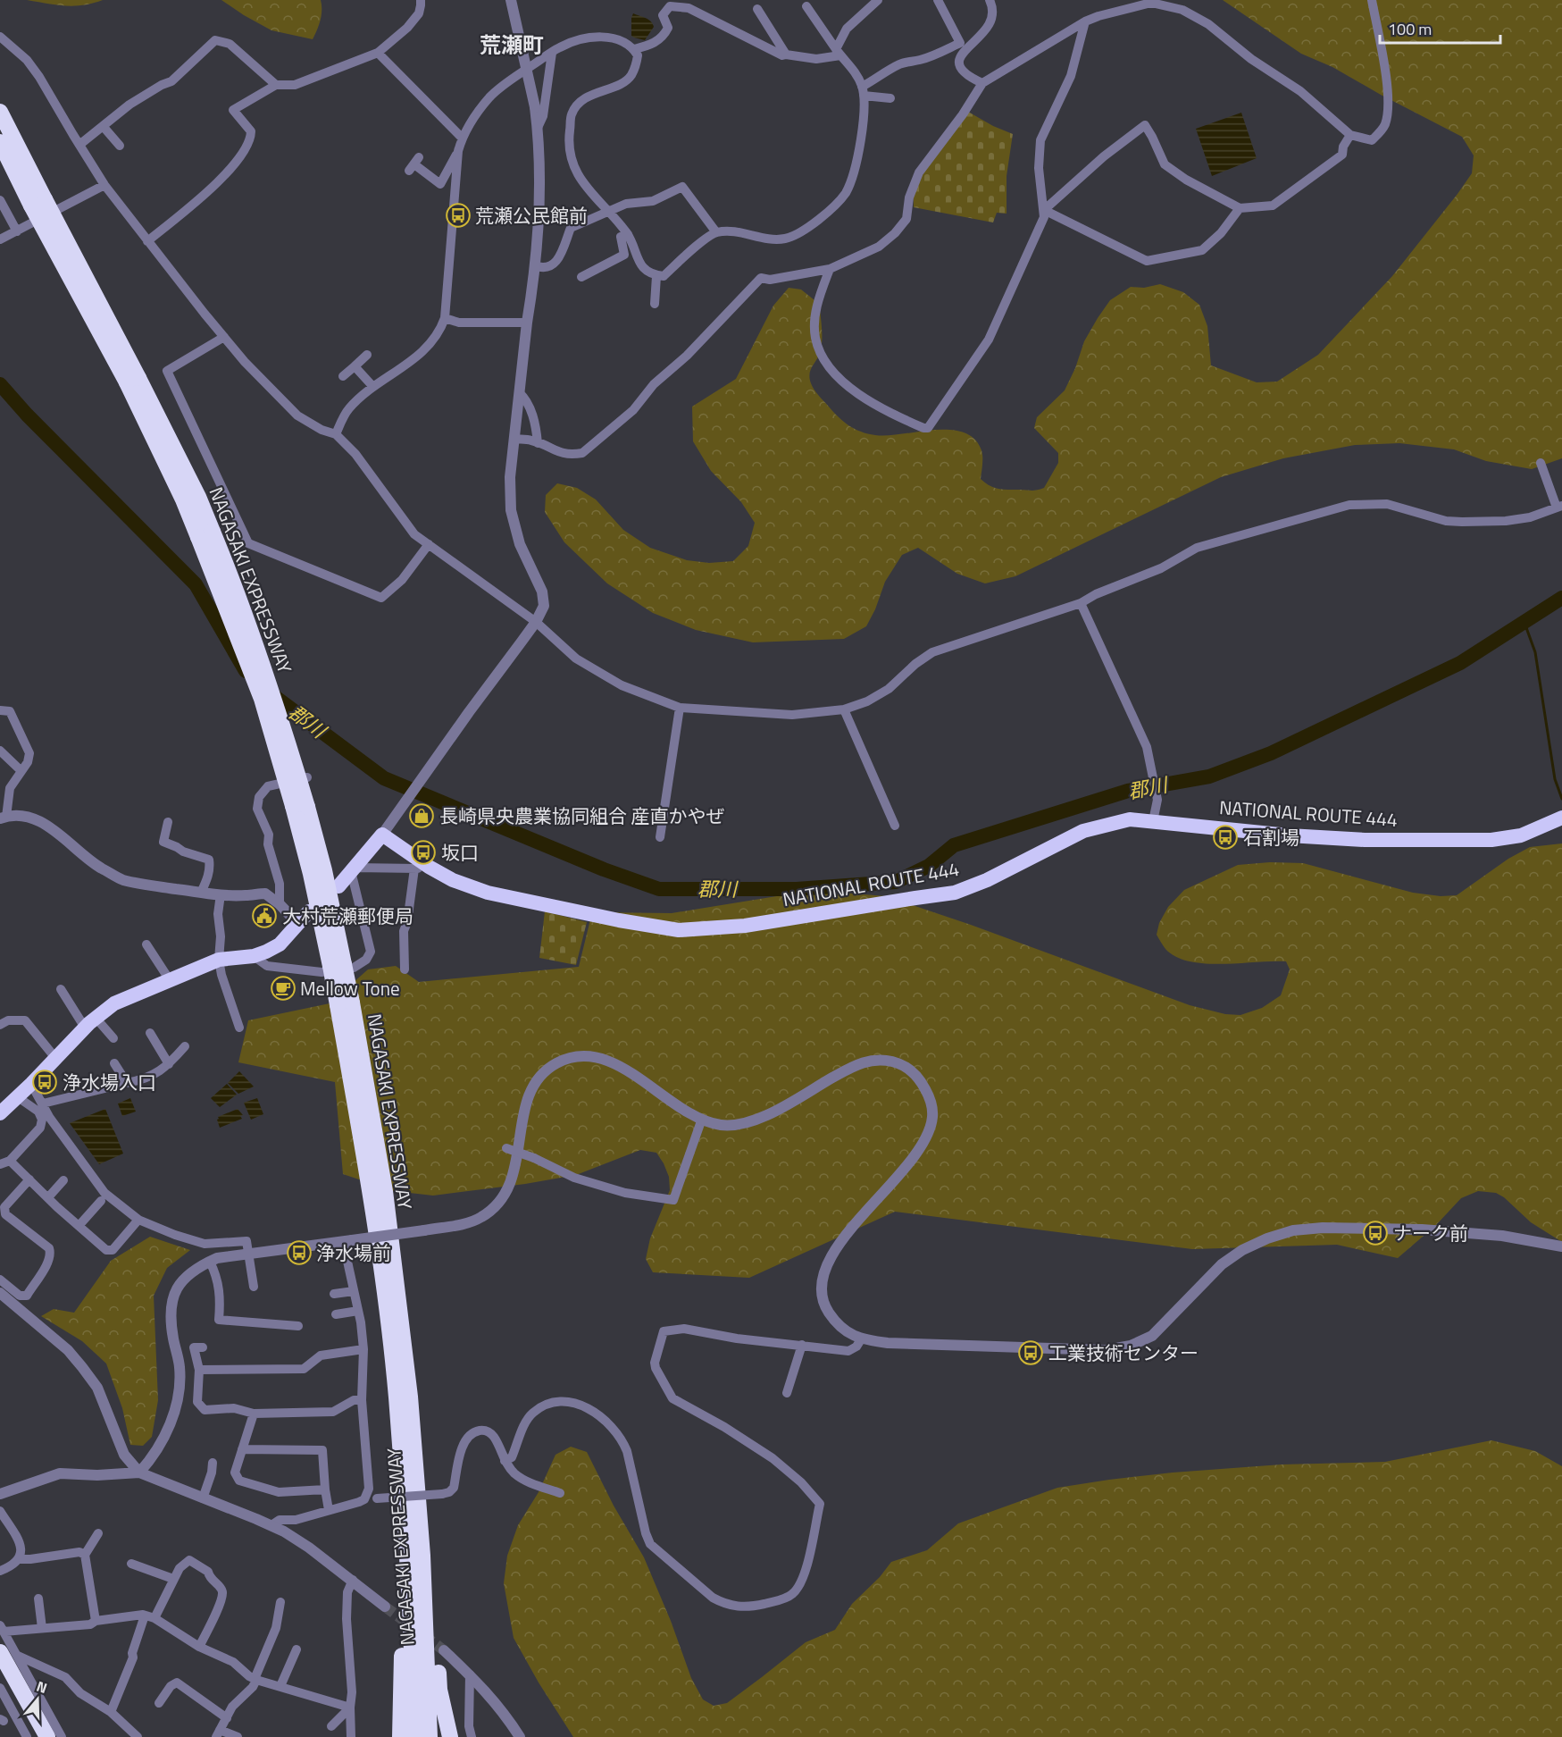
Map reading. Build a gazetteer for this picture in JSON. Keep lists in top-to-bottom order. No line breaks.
{"streets":{"highway":["NAGASAKI EXPRESSWAY","NATIONAL ROUTE 444"]},"districts":["荒瀬町"],"water":["郡川"],"places":{"bus stop":["荒瀬公民館前","石割場","坂口","浄水場入口","ナーク前","浄水場前","工業技術センター"],"shop":["長崎県央農業協同組合 産直かやぜ"],"public building":["大村荒瀬郵便局"],"cafe":["Mellow Tone"]},"scale_bar":"100 m","north":"top"}
